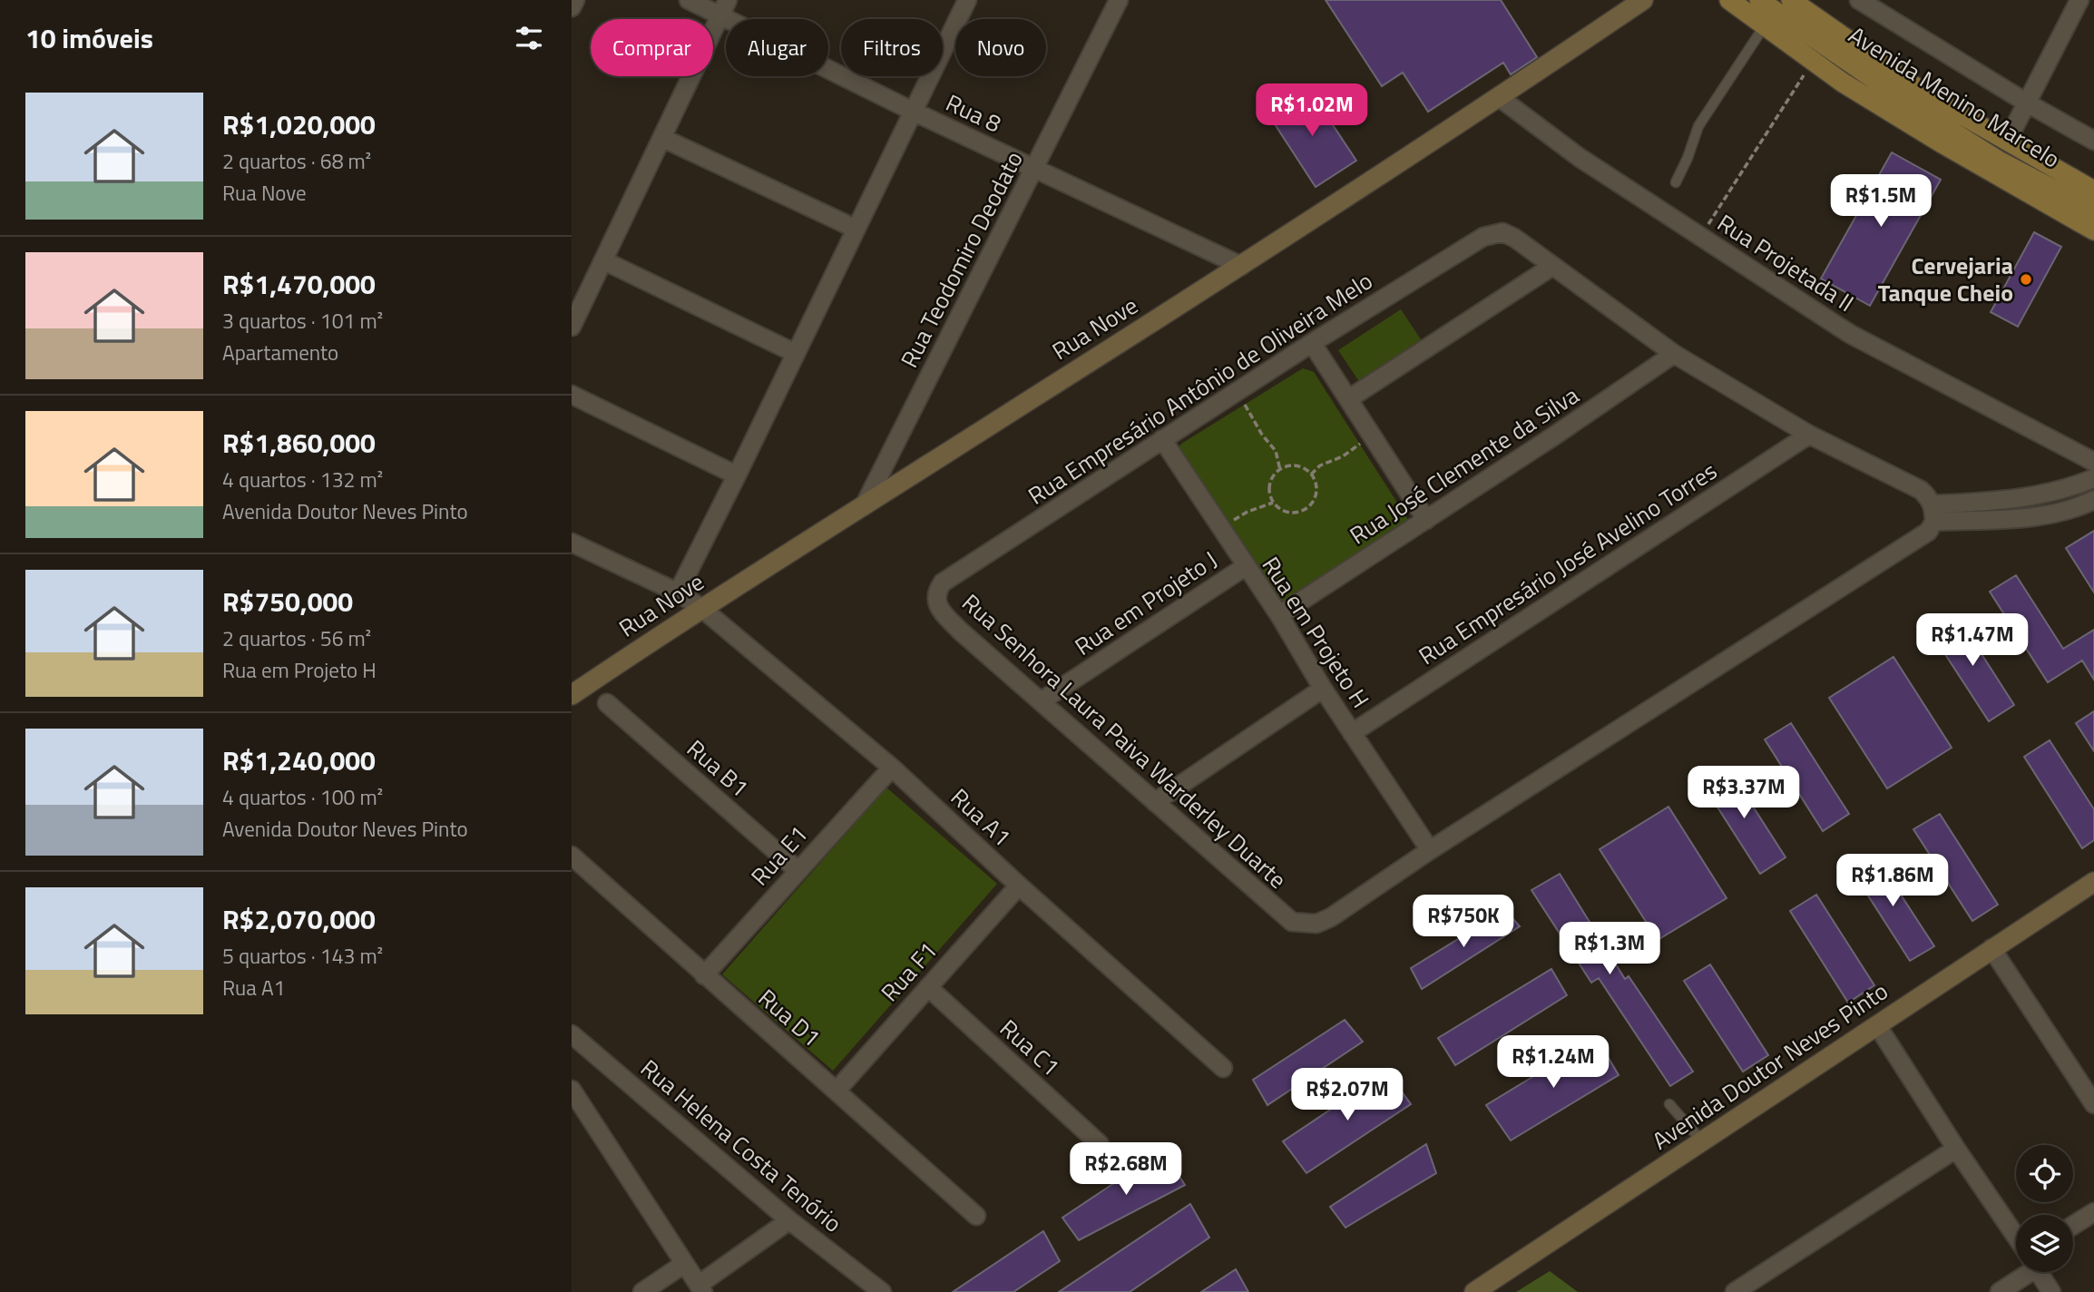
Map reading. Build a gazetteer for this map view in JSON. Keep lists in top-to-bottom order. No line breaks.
{"streets":{"main road":["Avenida Menino Marcelo"],"street":["Rua 8","Rua Teodomiro Deodato","Rua Projetada II","Rua Nove","Rua Empresário Antônio de Oliveira Melo","Rua José Clemente da Silva","Rua Empresário José Avelino Torres","Rua em Projeto J","Rua em Projeto H","Rua Senhora Laura Paiva Warderley Duarte","Rua B1","Rua A1","Rua E1","Rua F1","Rua D1","Rua C1","Avenida Doutor Neves Pinto","Rua Helena Costa Tenório"]},"crossings":[["Rua 8","Rua Teodomiro Deodato"],["Rua 8","Rua Nove"],["Rua Teodomiro Deodato","Rua Nove"],["Rua Projetada II","Rua Nove"],["Rua Nove","Rua A1"],["Rua Empresário Antônio de Oliveira Melo","Rua em Projeto H"],["Rua Empresário Antônio de Oliveira Melo","Rua Senhora Laura Paiva Warderley Duarte"],["Rua José Clemente da Silva","Rua em Projeto H"],["Rua Empresário José Avelino Torres","Rua em Projeto H"],["Rua em Projeto J","Rua em Projeto H"],["Rua em Projeto J","Rua Senhora Laura Paiva Warderley Duarte"],["Rua em Projeto H","Rua Senhora Laura Paiva Warderley Duarte"],["Rua B1","Rua E1"],["Rua A1","Rua E1"],["Rua A1","Rua F1"],["Rua E1","Rua D1"],["Rua F1","Rua D1"],["Rua F1","Rua C1"]],"places":["Cervejaria Tanque Cheio"],"page":{"heading":"10 imóveis","chip":["Comprar","Alugar","Filtros","Novo"],"list":[{"name":"R$1,020,000","note":"2 quartos · 68 m² · Rua Nove"},{"name":"R$1,470,000","note":"3 quartos · 101 m² · Apartamento"},{"name":"R$1,860,000","note":"4 quartos · 132 m² · Avenida Doutor Neves Pinto"},{"name":"R$750,000","note":"2 quartos · 56 m² · Rua em Projeto H"},{"name":"R$1,240,000","note":"4 quartos · 100 m² · Avenida Doutor Neves Pinto"},{"name":"R$2,070,000","note":"5 quartos · 143 m² · Rua A1"}],"price":["R$1.02M","R$1.5M","R$1.47M","R$3.37M","R$1.86M","R$750K","R$1.3M","R$1.24M","R$2.07M","R$2.68M"]}}
